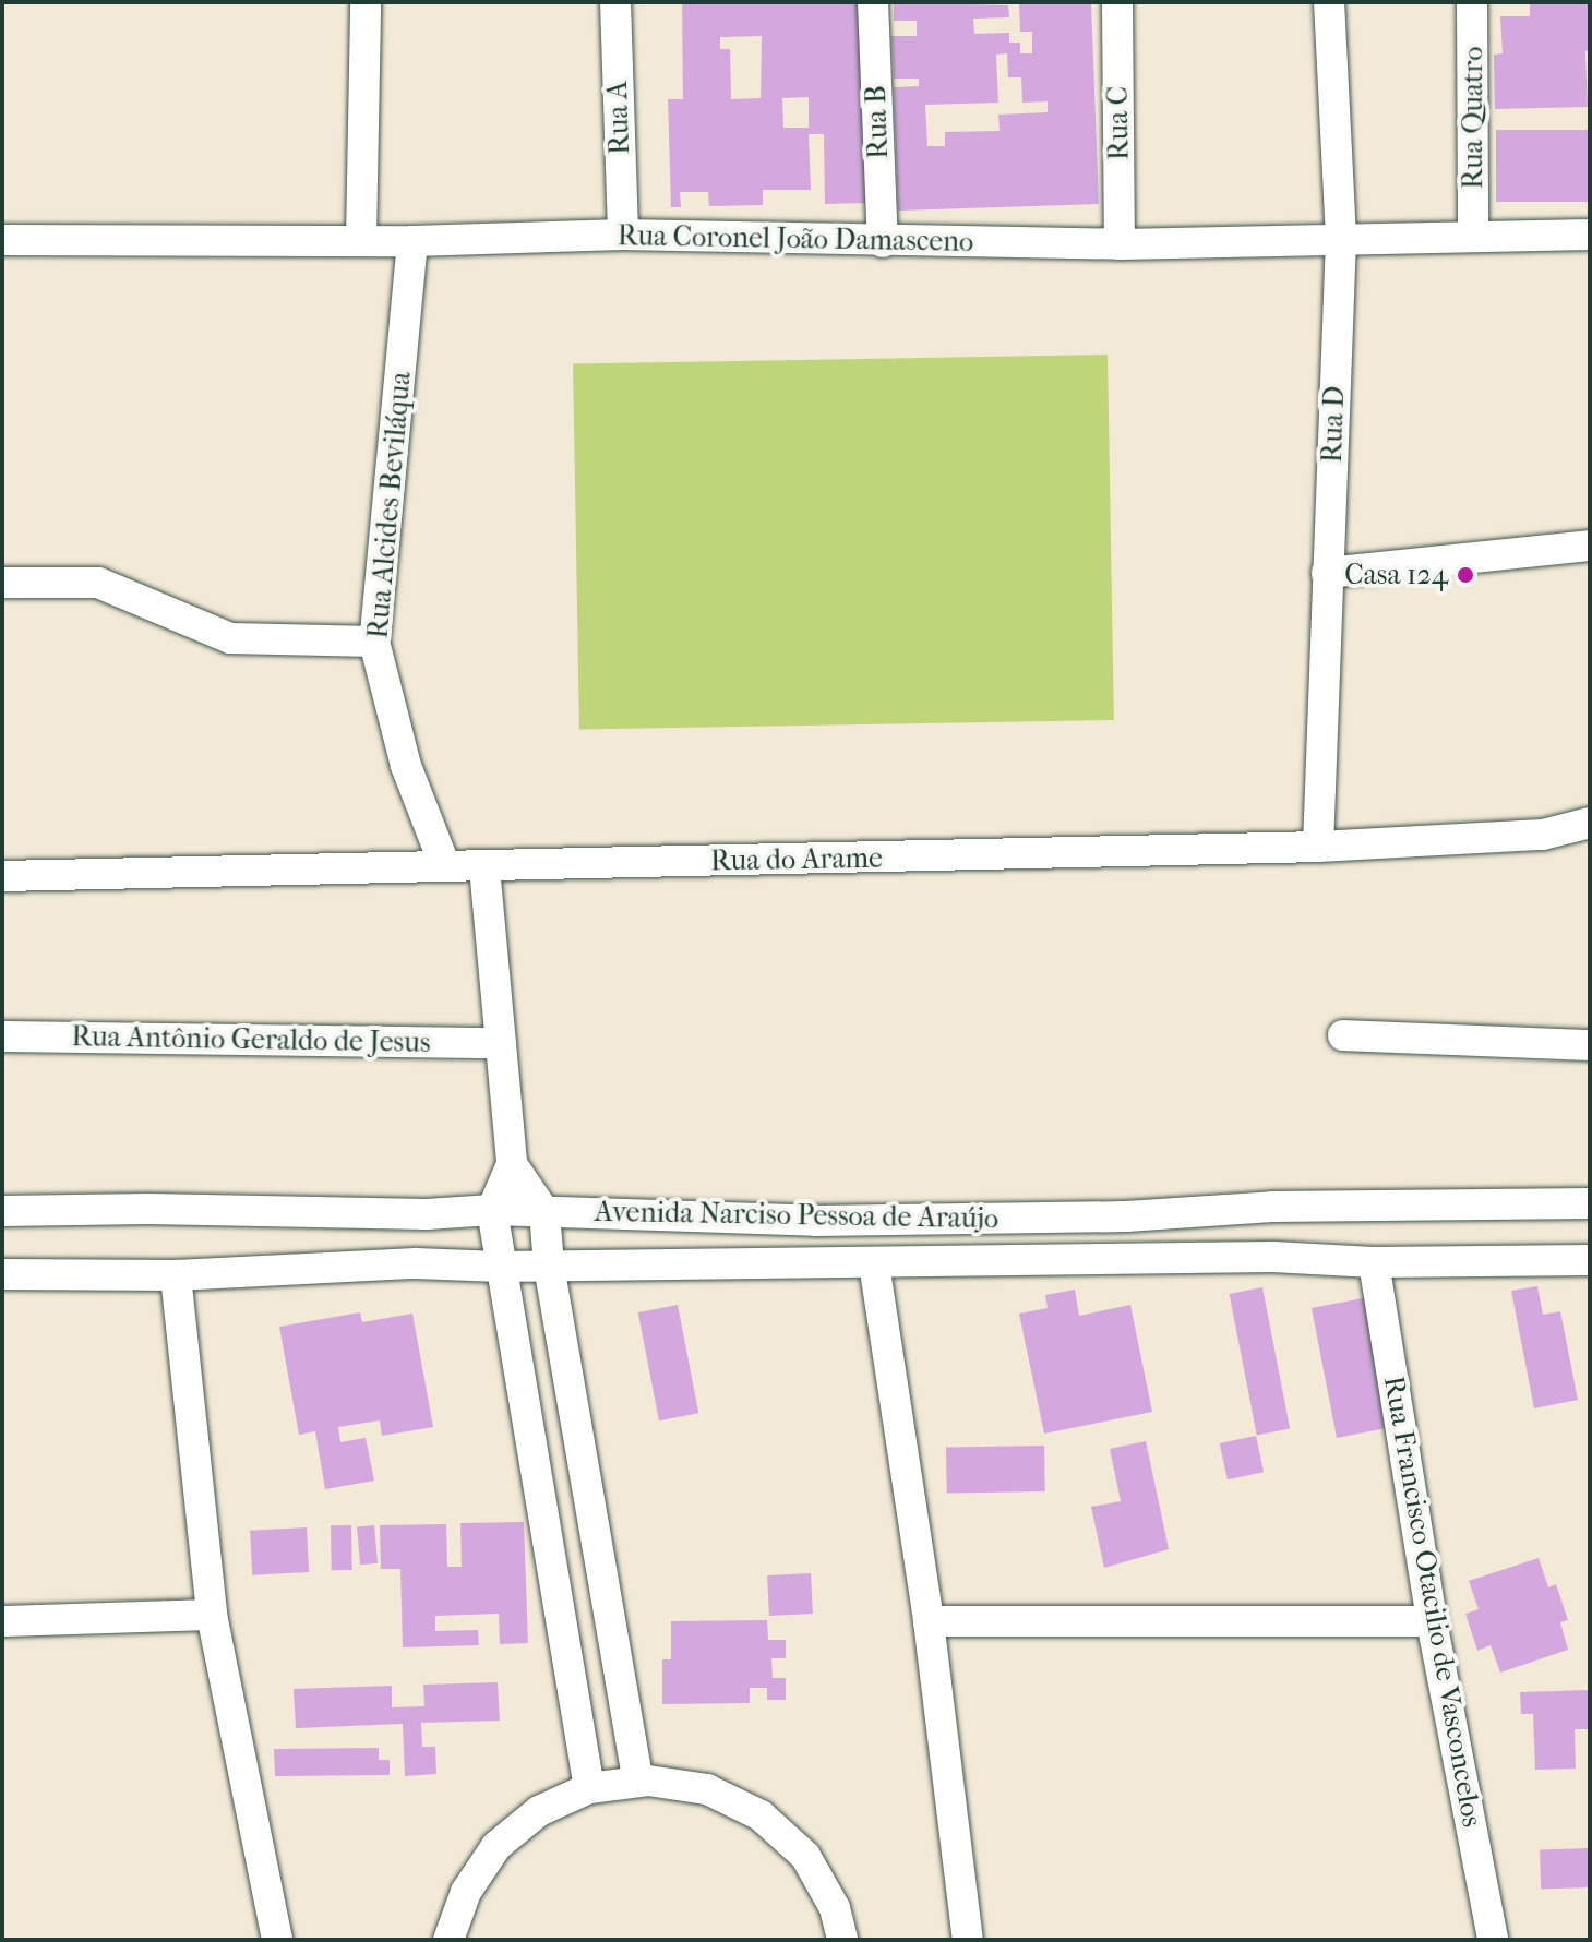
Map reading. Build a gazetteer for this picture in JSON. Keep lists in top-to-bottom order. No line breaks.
{"streets":{"street":["Rua A","Rua Quatro","Rua B","Rua C","Rua Coronel João Damasceno","Rua D","Rua Alcides Beviláqua","Rua do Arame","Rua Antônio Geraldo de Jesus","Avenida Narciso Pessoa de Araújo","Rua Francisco Otacilio de Vasconcelos"]},"crossings":[["Rua A","Rua Coronel João Damasceno"],["Rua Quatro","Rua Coronel João Damasceno"],["Rua B","Rua Coronel João Damasceno"],["Rua C","Rua Coronel João Damasceno"],["Rua Coronel João Damasceno","Rua D"],["Rua Coronel João Damasceno","Rua Alcides Beviláqua"],["Rua D","Rua do Arame"],["Rua Alcides Beviláqua","Rua do Arame"],["Avenida Narciso Pessoa de Araújo","Rua Francisco Otacilio de Vasconcelos"]],"places":["Casa 124"]}
